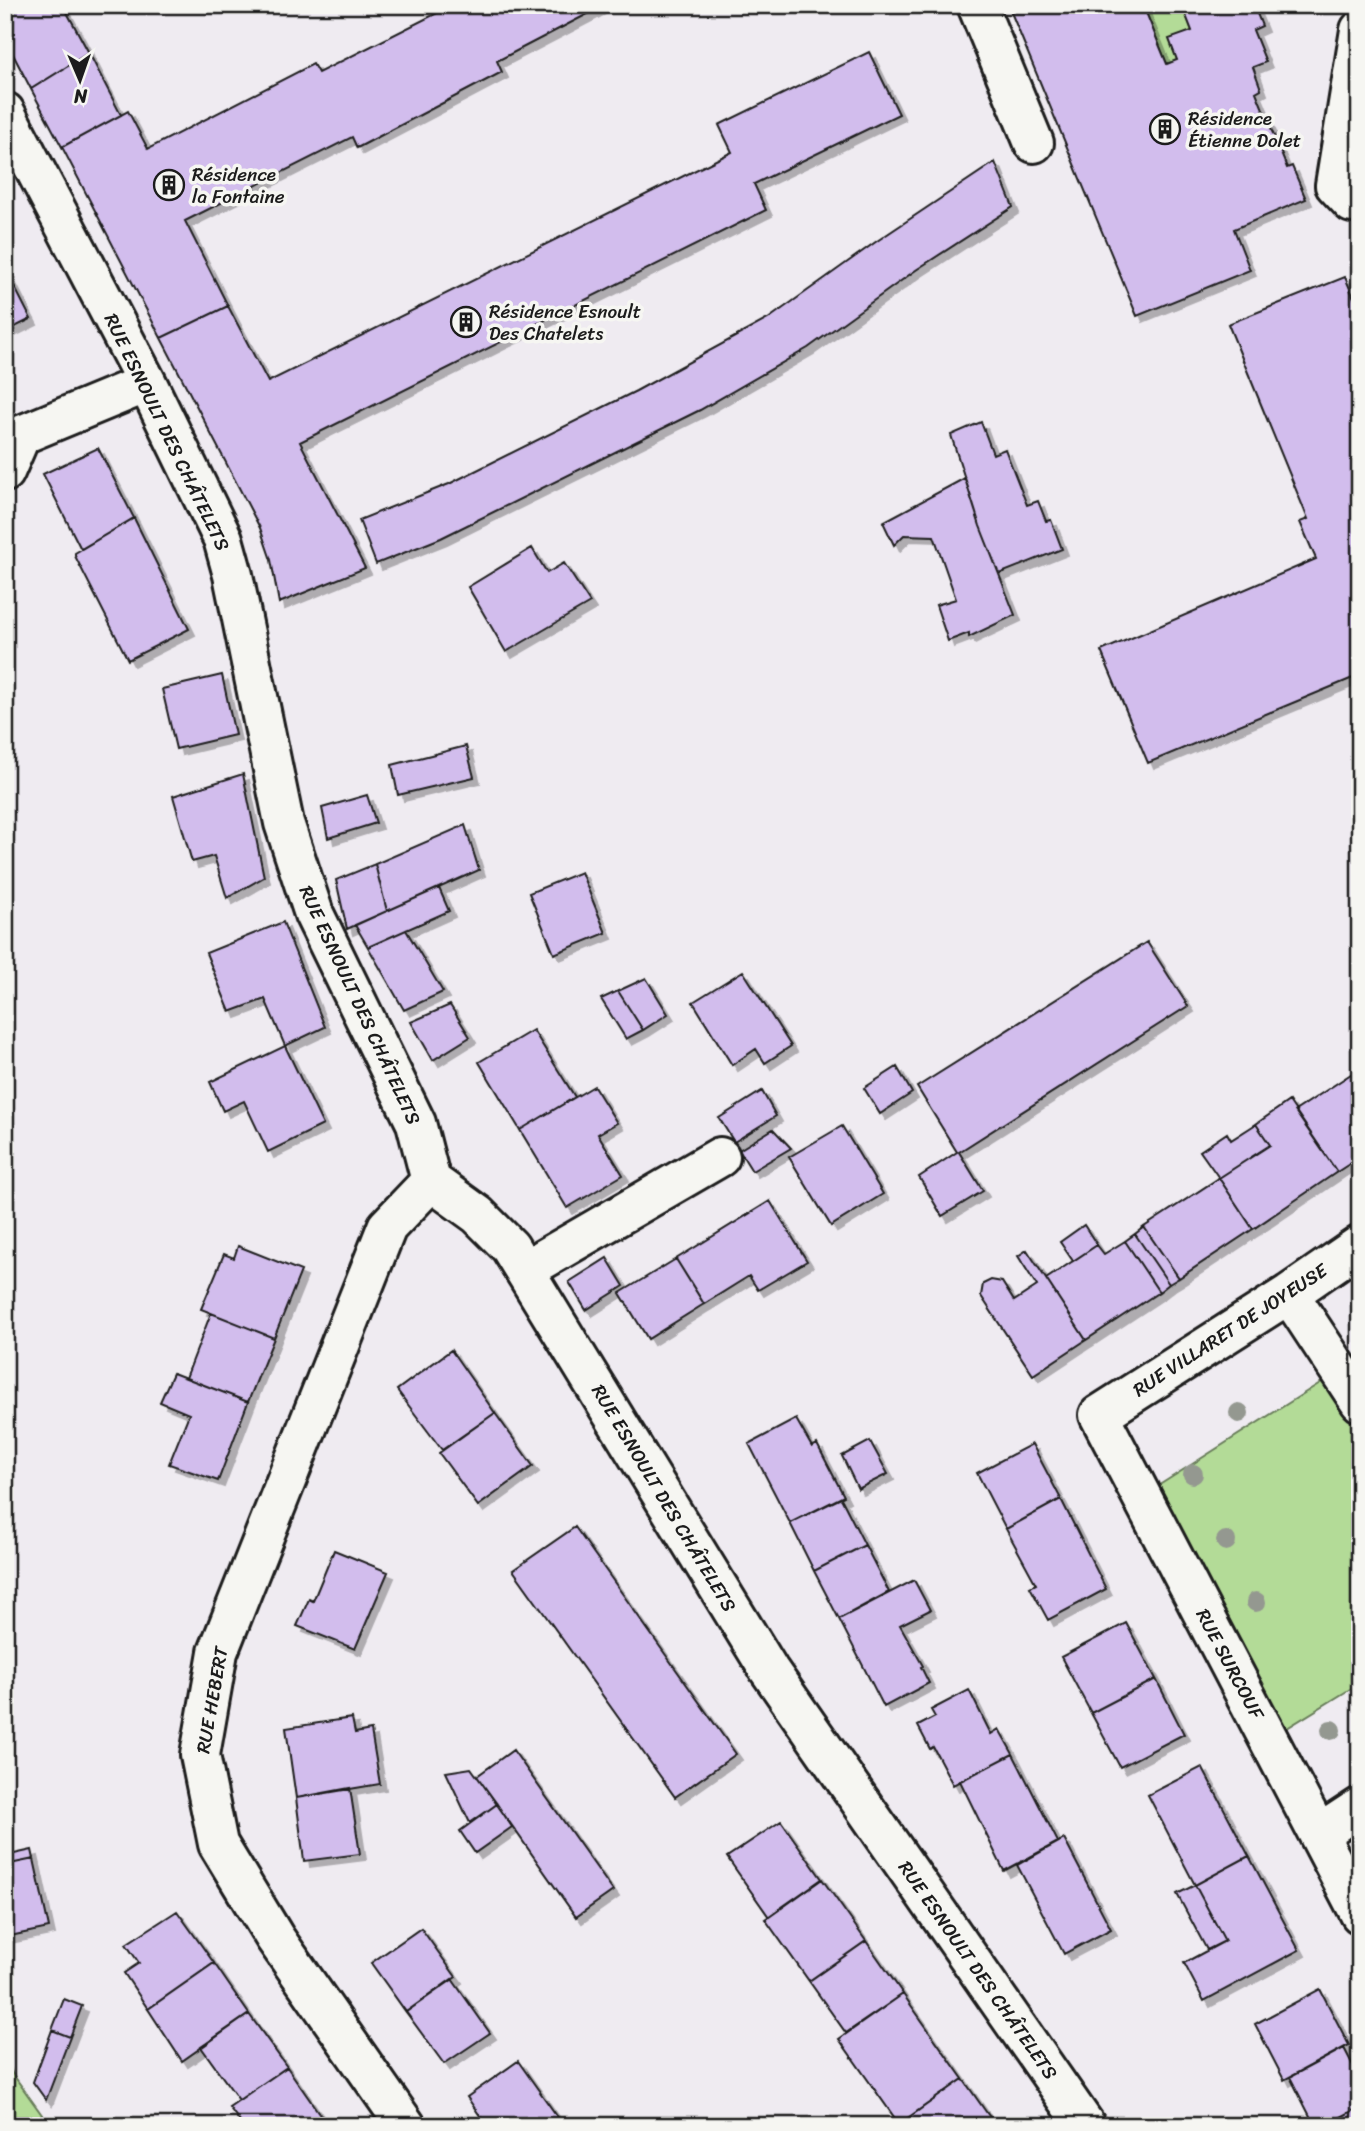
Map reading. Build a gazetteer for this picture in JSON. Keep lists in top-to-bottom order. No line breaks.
{"streets":{"street":["RUE ESNOULT DES CHÂTELETS","RUE VILLARET DE JOYEUSE","RUE SURCOUF","RUE HEBERT"]},"crossings":[["RUE ESNOULT DES CHÂTELETS","RUE HEBERT"],["RUE VILLARET DE JOYEUSE","RUE SURCOUF"]],"places":{"building":["Résidence Étienne Dolet","Résidence la Fontaine","Résidence Esnoult Des Chatelets"]},"north":"bottom"}
